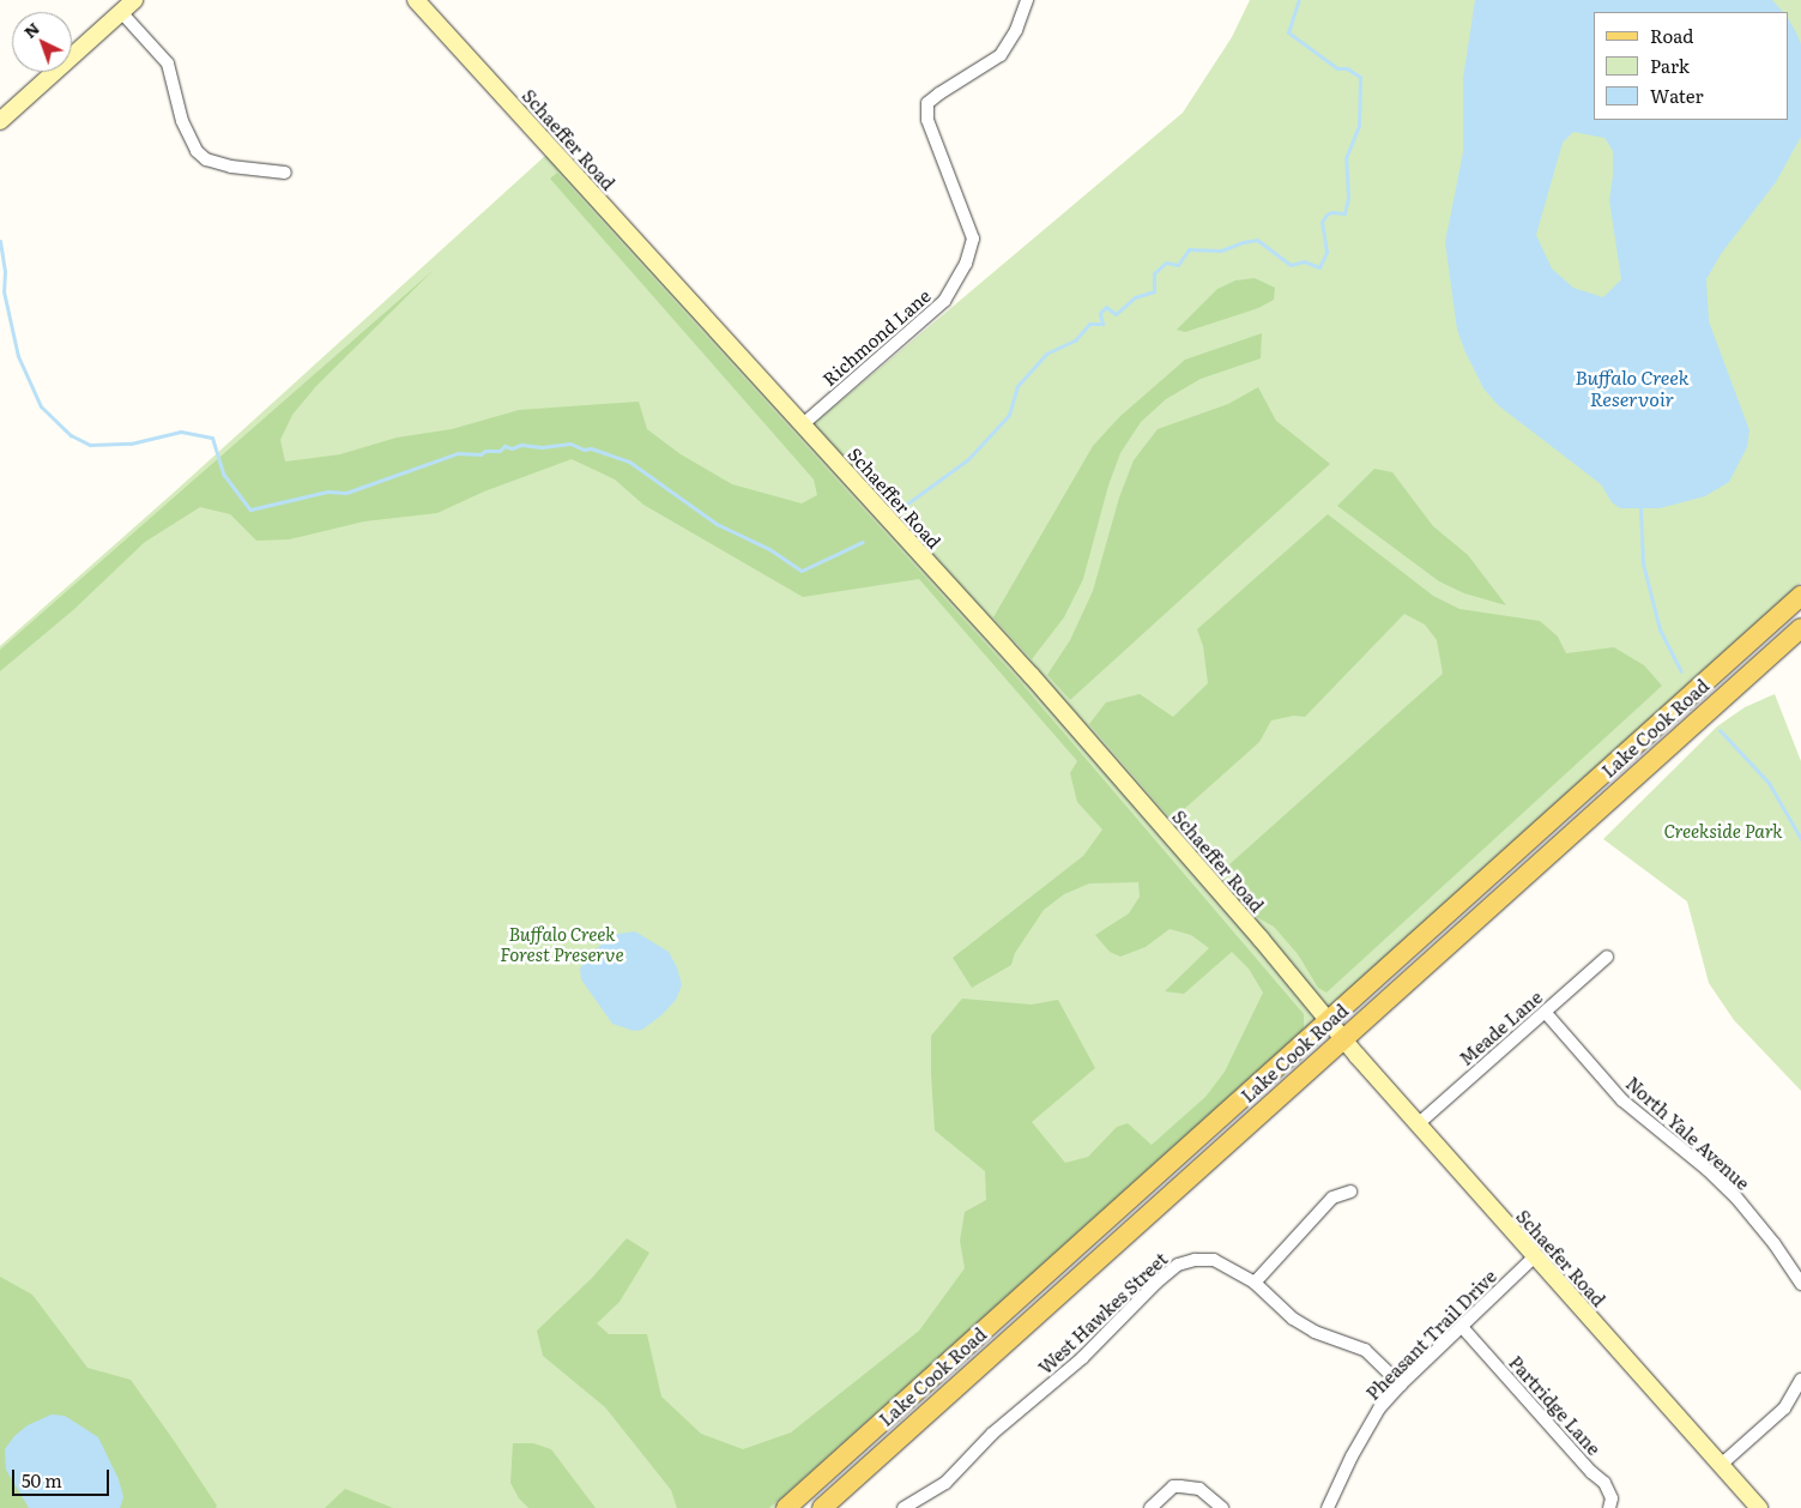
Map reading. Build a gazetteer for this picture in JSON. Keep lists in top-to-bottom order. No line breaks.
{"streets":{"main road":["Lake Cook Road"],"street":["Schaeffer Road","Richmond Lane","Meade Lane","North Yale Avenue","Schaefer Road","West Hawkes Street","Pheasant Trail Drive","Partridge Lane"]},"crossings":[["Schaeffer Road","Richmond Lane"],["Schaeffer Road","Lake Cook Road"],["Schaeffer Road","Schaefer Road"],["Lake Cook Road","Schaefer Road"],["Meade Lane","North Yale Avenue"],["Meade Lane","Schaefer Road"],["Schaefer Road","Pheasant Trail Drive"],["West Hawkes Street","Pheasant Trail Drive"],["Pheasant Trail Drive","Partridge Lane"]],"water":["Buffalo Creek Reservoir"],"parks":["Creekside Park","Buffalo Creek Forest Preserve"],"legend":["Road","Park","Water"],"scale_bar":"50 m","north":"top left"}
